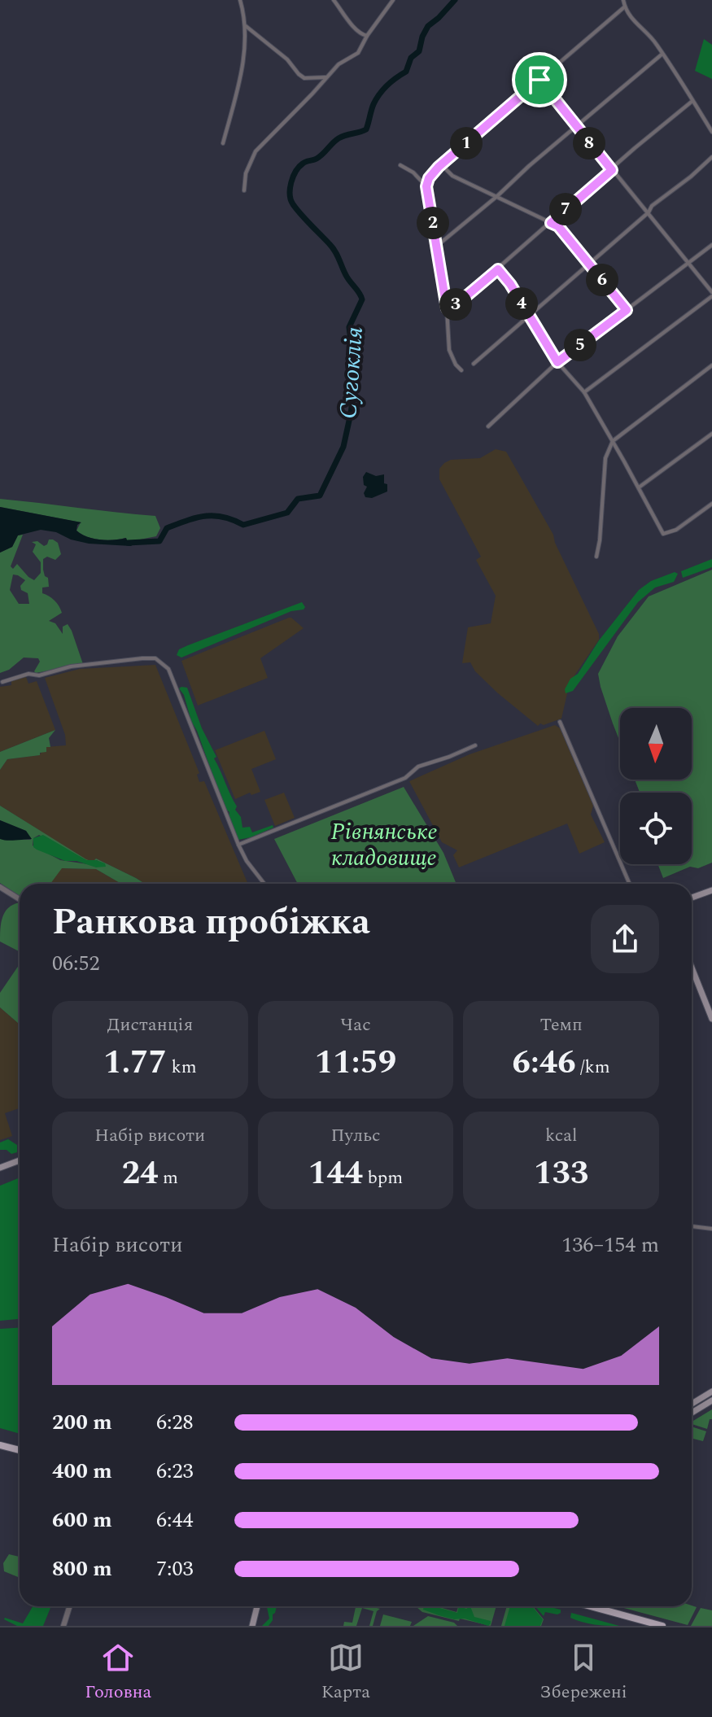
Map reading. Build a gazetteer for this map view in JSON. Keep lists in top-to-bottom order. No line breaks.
{"water":["Сугоклія"],"parks":["Рівнянське кладовище"],"north":"bottom","page":{"pins":["1","8","7","2","6","4","3","5"],"heading":["Ранкова пробіжка","06:52"],"stats":[["Дистанція","1.77 km"],["Час","11:59"],["Темп","6:46 /km"],["Набір висоти","24 m"],["Пульс","144 bpm"],["kcal","133"]],"chart":["Набір висоти","136–154 m"],"list":[{"name":"200 m","note":"6:28"},{"name":"400 m","note":"6:23"},{"name":"600 m","note":"6:44"},{"name":"800 m","note":"7:03"}],"tabs":["Головна","Карта","Збережені"]}}
